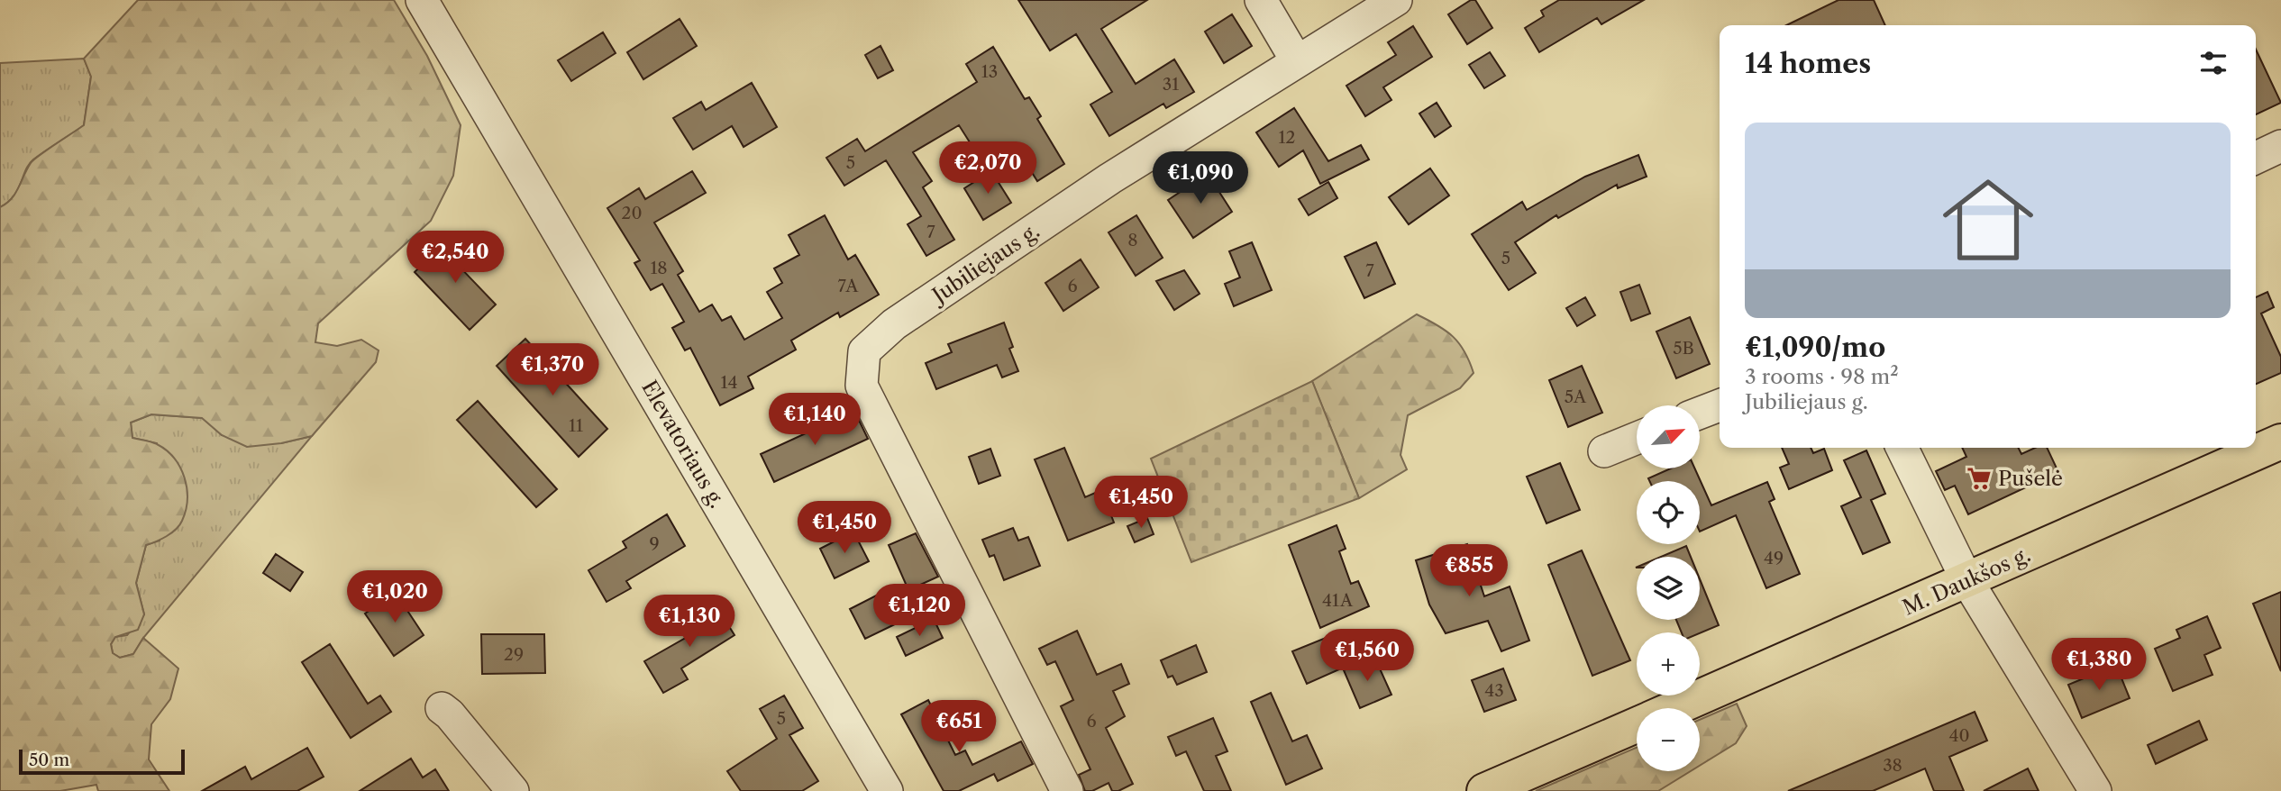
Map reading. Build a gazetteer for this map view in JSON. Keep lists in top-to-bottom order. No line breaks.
{"streets":{"main road":["M. Daukšos g."],"street":["Jubiliejaus g.","Elevatoriaus g."]},"places":{"supermarket":["Pušelė"]},"house_numbers":["13","31","12","5","20","7","8","5","18","7","7A","6","5B","14","5A","11","9","49","41A","29","43","5","6","40","38"],"scale_bar":"50 m","north":"top right","page":{"heading":"14 homes","list":[{"name":"€1,090/mo","note":"3 rooms · 98 m² · Jubiliejaus g."}],"price":["€2,070","€1,090","€2,540","€1,370","€1,140","€1,450","€1,450","€855","€1,020","€1,120","€1,130","€1,560","€1,380","€651"],"map_buttons":["+","−"],"scale":"50 m"}}
